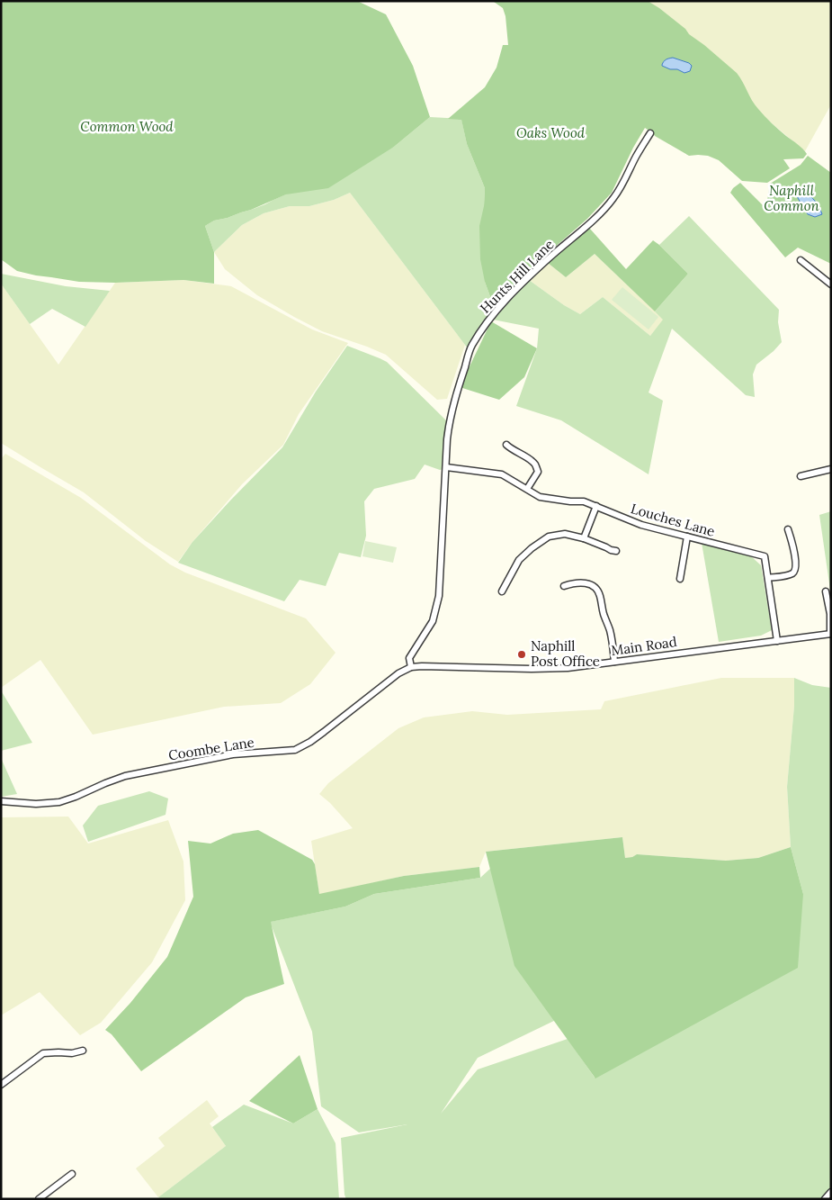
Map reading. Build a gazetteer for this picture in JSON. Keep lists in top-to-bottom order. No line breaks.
{"streets":{"street":["Hunts Hill Lane","Louches Lane","Main Road","Coombe Lane"]},"crossings":[["Hunts Hill Lane","Louches Lane"],["Hunts Hill Lane","Main Road"],["Hunts Hill Lane","Coombe Lane"],["Louches Lane","Main Road"],["Main Road","Coombe Lane"]],"parks":["Common Wood","Oaks Wood","Naphill Common"],"places":["Naphill Post Office"]}
